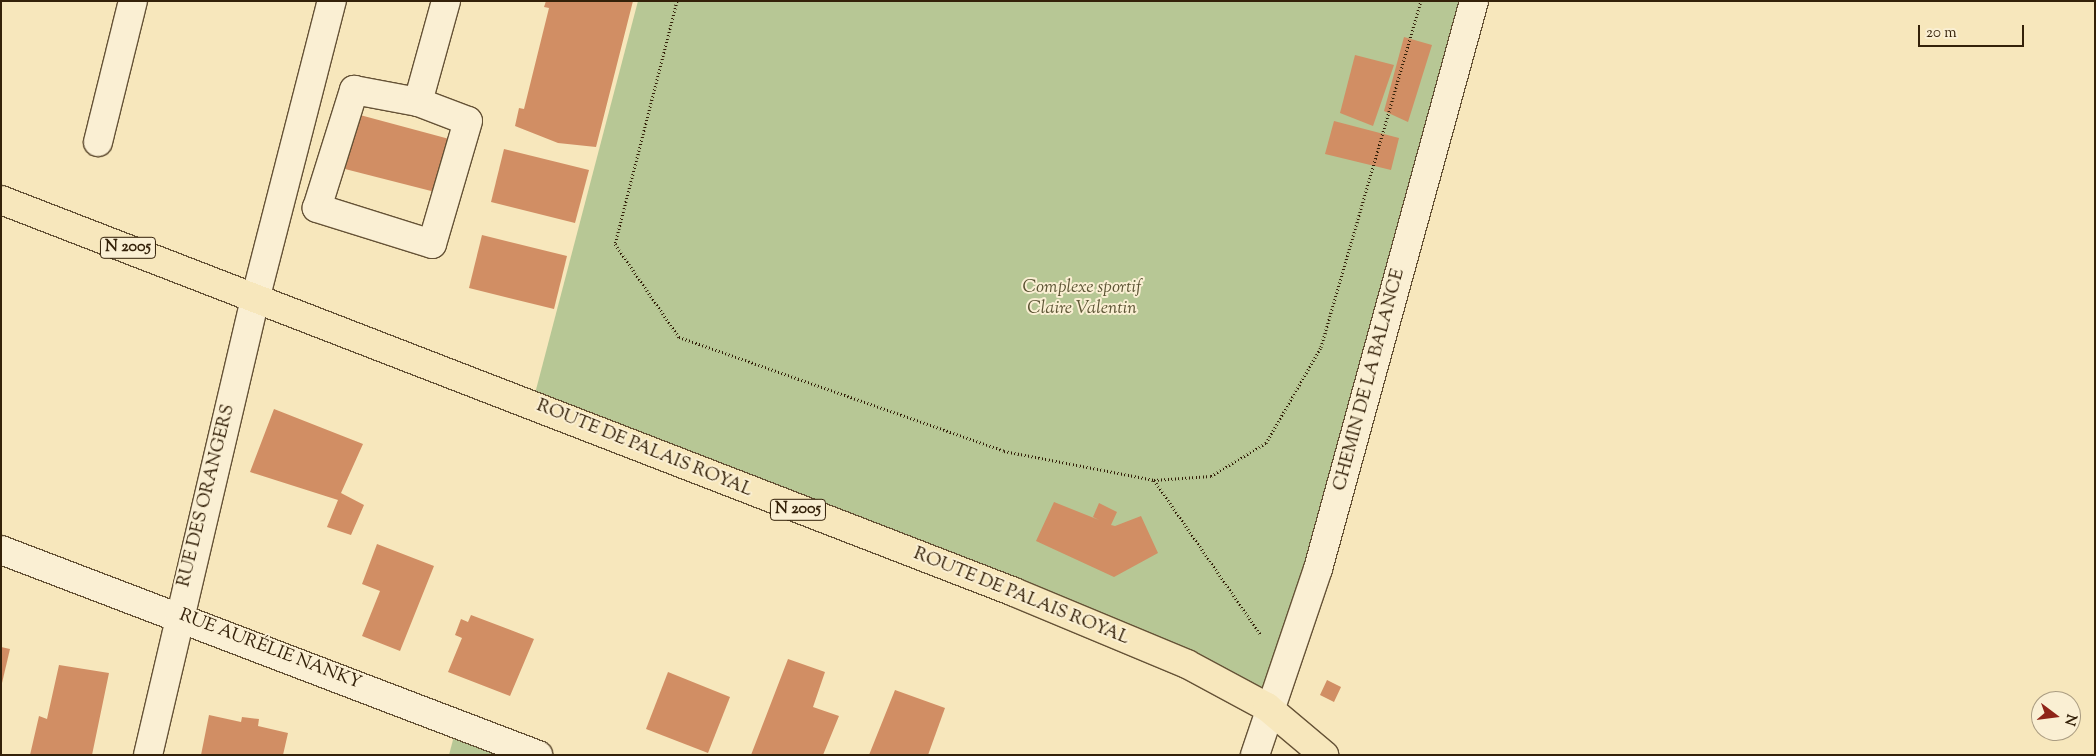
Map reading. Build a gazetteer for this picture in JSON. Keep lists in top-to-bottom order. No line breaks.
{"streets":{"main road":["N 2005","ROUTE DE PALAIS ROYAL"],"street":["CHEMIN DE LA BALANCE","RUE DES ORANGERS","RUE AURÉLIE NANKY"]},"crossings":[["CHEMIN DE LA BALANCE","ROUTE DE PALAIS ROYAL"],["ROUTE DE PALAIS ROYAL","RUE DES ORANGERS"],["RUE DES ORANGERS","RUE AURÉLIE NANKY"]],"parks":["Complexe sportif Claire Valentin"],"scale_bar":"20 m","north":"right"}
